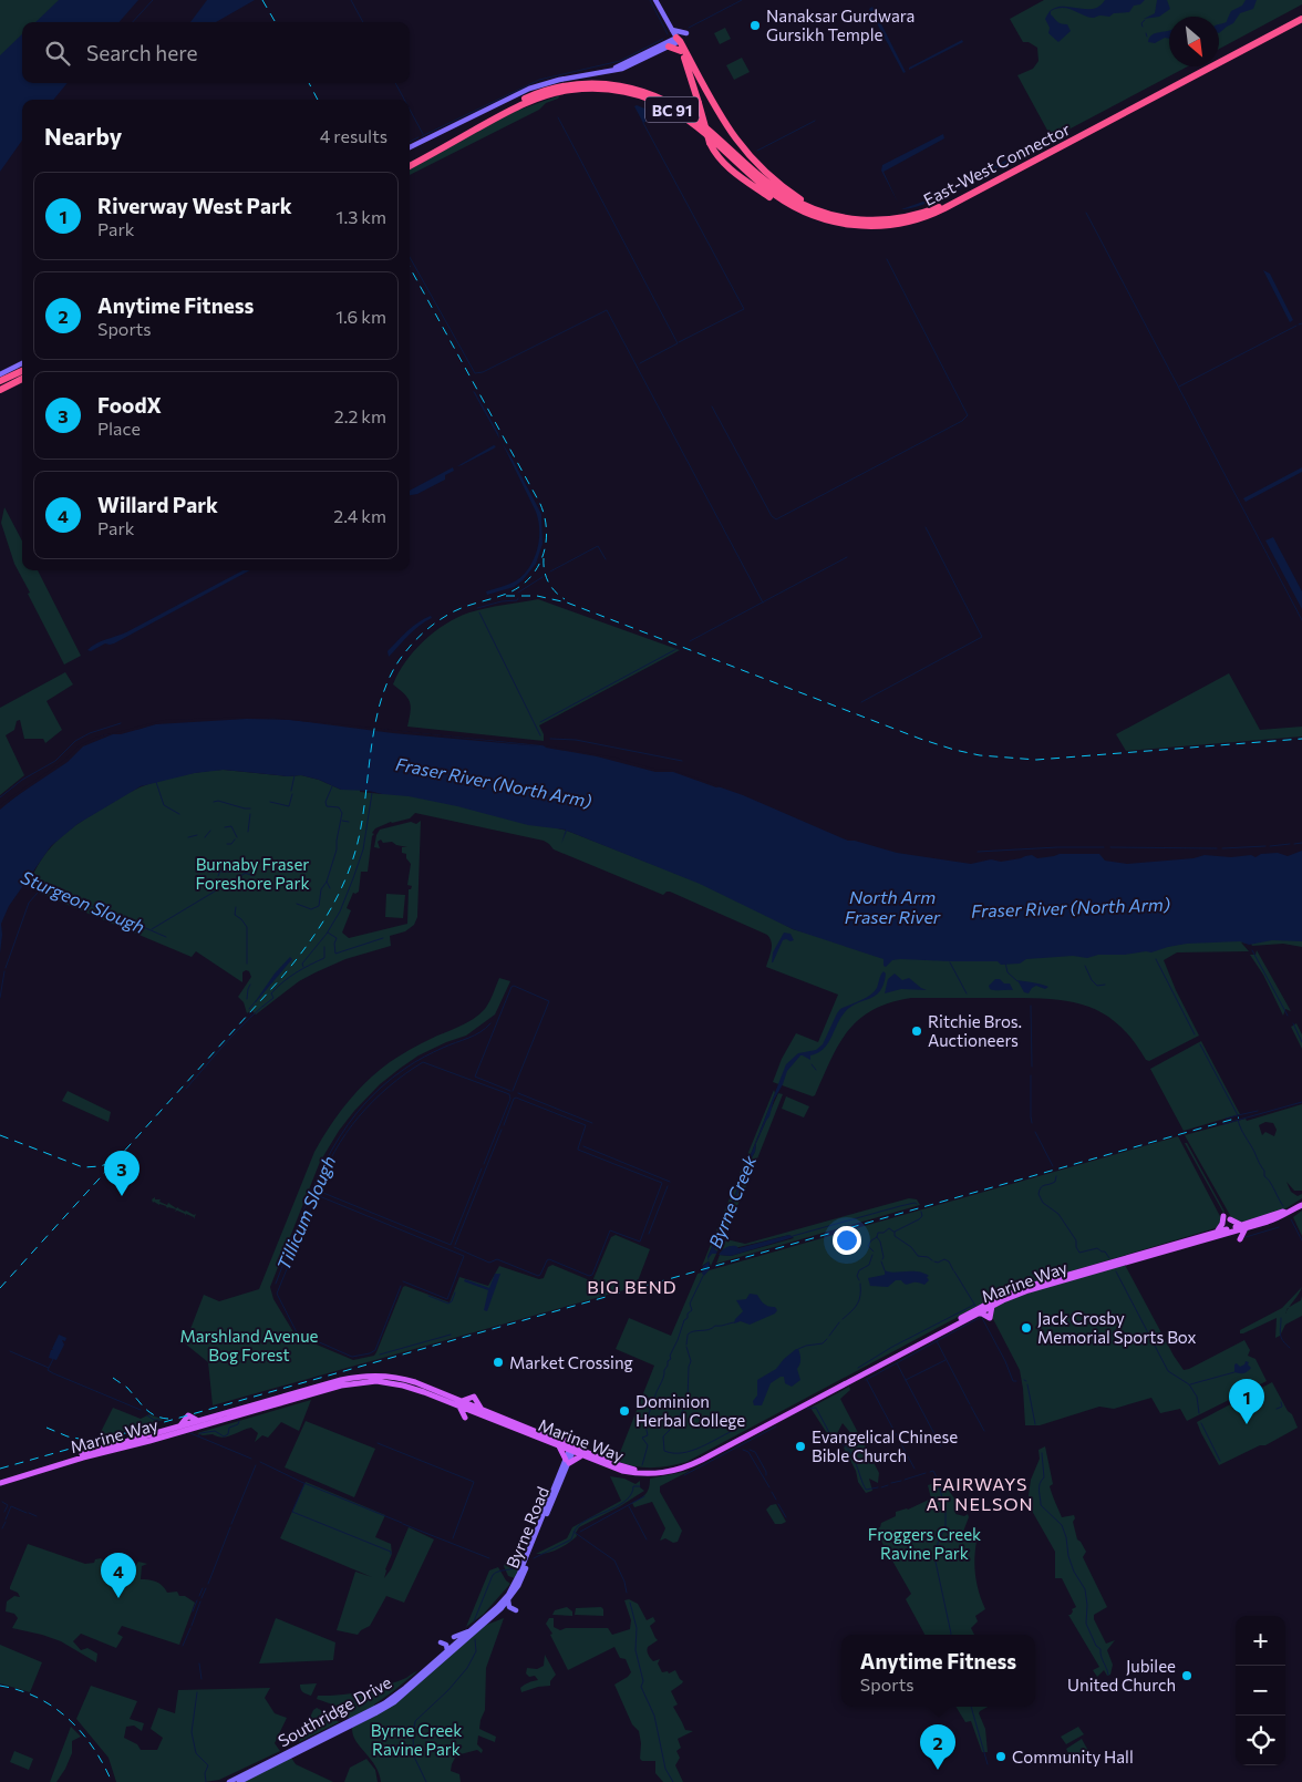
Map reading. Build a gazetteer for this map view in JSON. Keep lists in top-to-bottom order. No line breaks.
{"streets":{"highway":["BC 91","East-West Connector"],"main road":["Marine Way","Byrne Road","Southridge Drive"]},"crossings":[["Marine Way","Byrne Road"],["Byrne Road","Southridge Drive"]],"districts":["BIG BEND","FAIRWAYS AT NELSON"],"water":["Fraser River (North Arm)","North Arm Fraser River","Sturgeon Slough","Byrne Creek","Tillicum Slough"],"parks":["Burnaby Fraser Foreshore Park","Marshland Avenue Bog Forest","Froggers Creek Ravine Park","Byrne Creek Ravine Park"],"places":["Nanaksar Gurdwara Gursikh Temple","Ritchie Bros. Auctioneers","Jack Crosby Memorial Sports Box","Market Crossing","Dominion Herbal College","Evangelical Chinese Bible Church","Jubilee United Church","Community Hall"],"north":"bottom right","page":{"search":"Search here","heading":["Nearby","4 results"],"list":[{"mark":"1","name":"Riverway West Park","note":"Park","value":"1.3 km"},{"mark":"2","name":"Anytime Fitness","note":"Sports","value":"1.6 km"},{"mark":"3","name":"FoodX","note":"Place","value":"2.2 km"},{"mark":"4","name":"Willard Park","note":"Park","value":"2.4 km"}],"pins":["3","1","4","2"],"map_buttons":["+","−"],"popup":["Anytime Fitness","Sports"]}}
